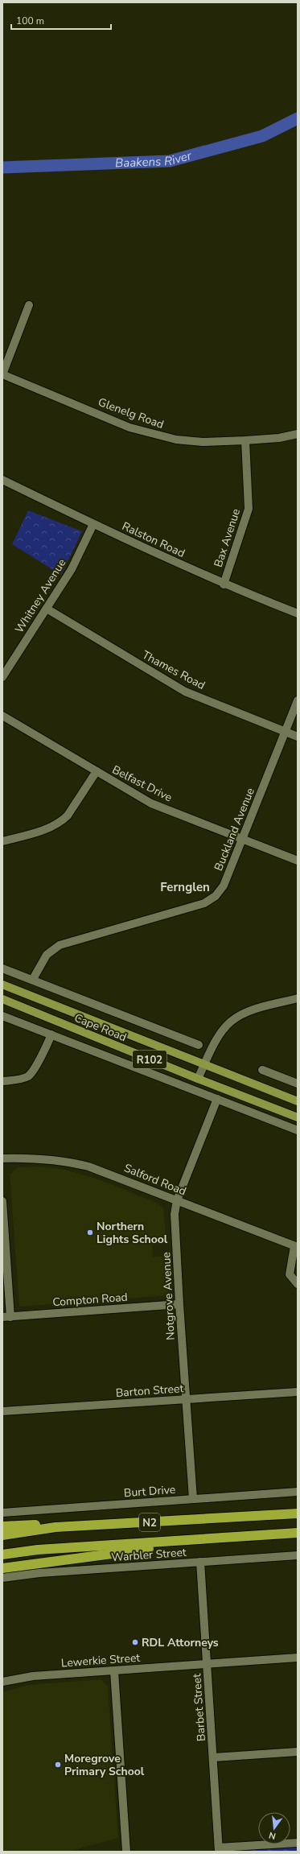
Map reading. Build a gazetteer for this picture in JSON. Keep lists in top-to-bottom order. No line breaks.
{"streets":{"highway":["N2"],"main road":["Cape Road","R102"],"street":["Glenelg Road","Bax Avenue","Ralston Road","Whitney Avenue","Thames Road","Belfast Drive","Buckland Avenue","Salford Road","Notgrove Avenue","Compton Road","Barton Street","Burt Drive","Warbler Street","Lewerkie Street","Barbet Street"]},"crossings":[["Glenelg Road","Bax Avenue"],["Bax Avenue","Ralston Road"],["Ralston Road","Whitney Avenue"],["Whitney Avenue","Thames Road"],["Thames Road","Buckland Avenue"],["Belfast Drive","Buckland Avenue"],["Buckland Avenue","Cape Road"],["Salford Road","Notgrove Avenue"],["Notgrove Avenue","Compton Road"],["Notgrove Avenue","Barton Street"],["Notgrove Avenue","Burt Drive"],["Warbler Street","Barbet Street"],["Lewerkie Street","Barbet Street"]],"districts":["Fernglen"],"water":["Baakens River"],"places":["Northern Lights School","RDL Attorneys","Moregrove Primary School"],"scale_bar":"100 m","north":"bottom"}
